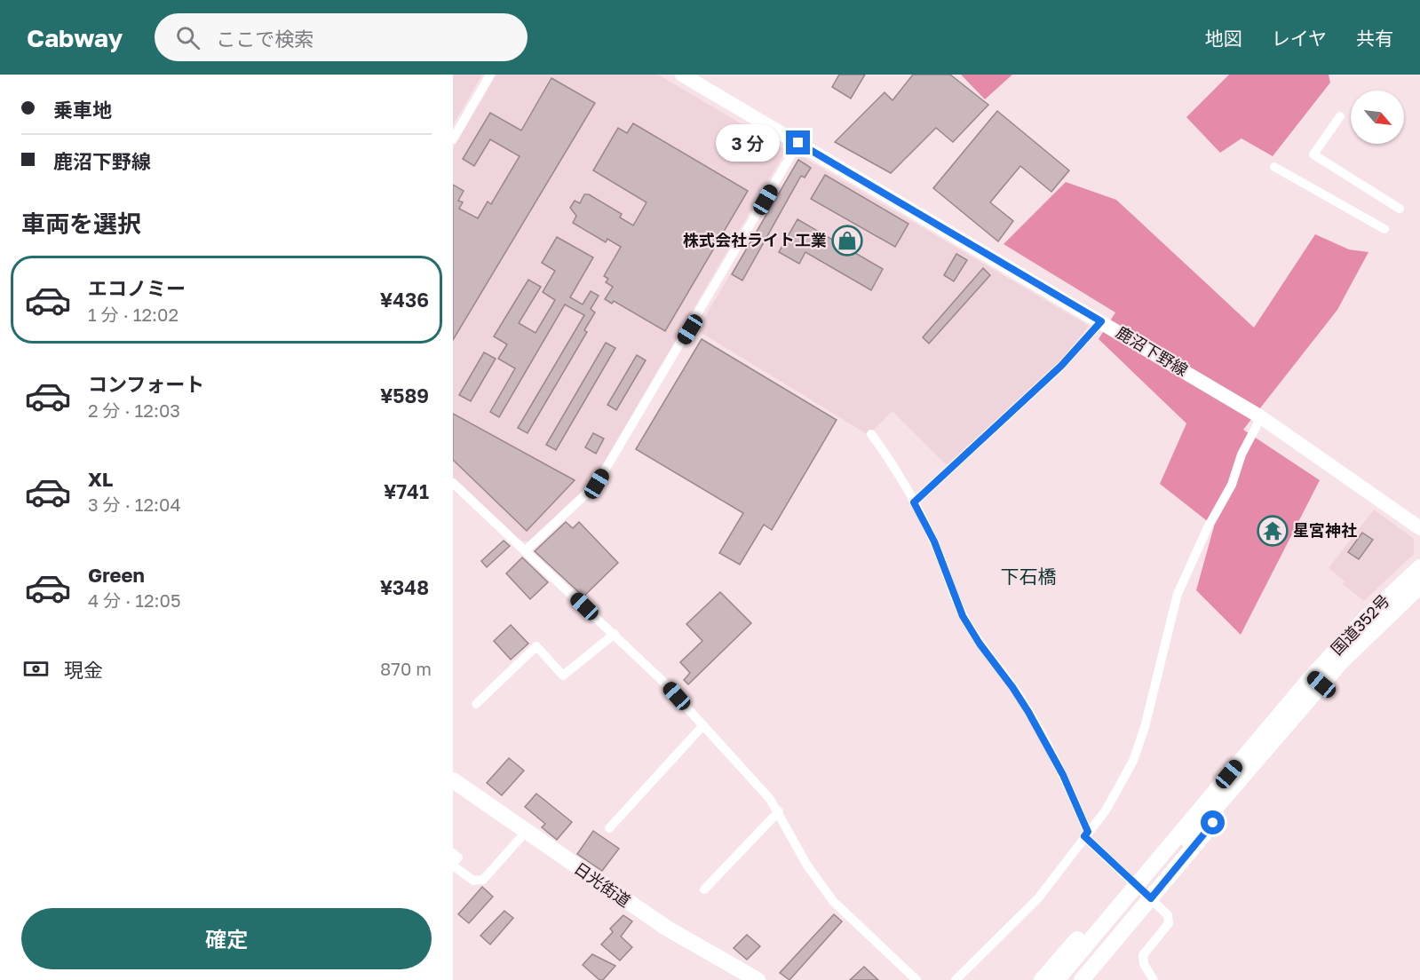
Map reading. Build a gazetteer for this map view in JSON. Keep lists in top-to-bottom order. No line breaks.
{"streets":{"highway":["国道352号","日光街道"],"main road":["鹿沼下野線"]},"districts":["下石橋"],"places":{"shop":["株式会社ライト工業"],"temple":["星宮神社"]},"north":"bottom right","page":{"header":"Cabway","search":"ここで検索","nav":["地図","レイヤ","共有"],"banner":["乗車地","鹿沼下野線"],"bubble":"3 分","heading":"車両を選択","list":[{"name":"エコノミー","note":"1 分 · 12:02","value":"¥436"},{"name":"コンフォート","note":"2 分 · 12:03","value":"¥589"},{"name":"XL","note":"3 分 · 12:04","value":"¥741"},{"name":"Green","note":"4 分 · 12:05","value":"¥348"}],"pay":["現金","870 m"],"buttons":"確定"}}
